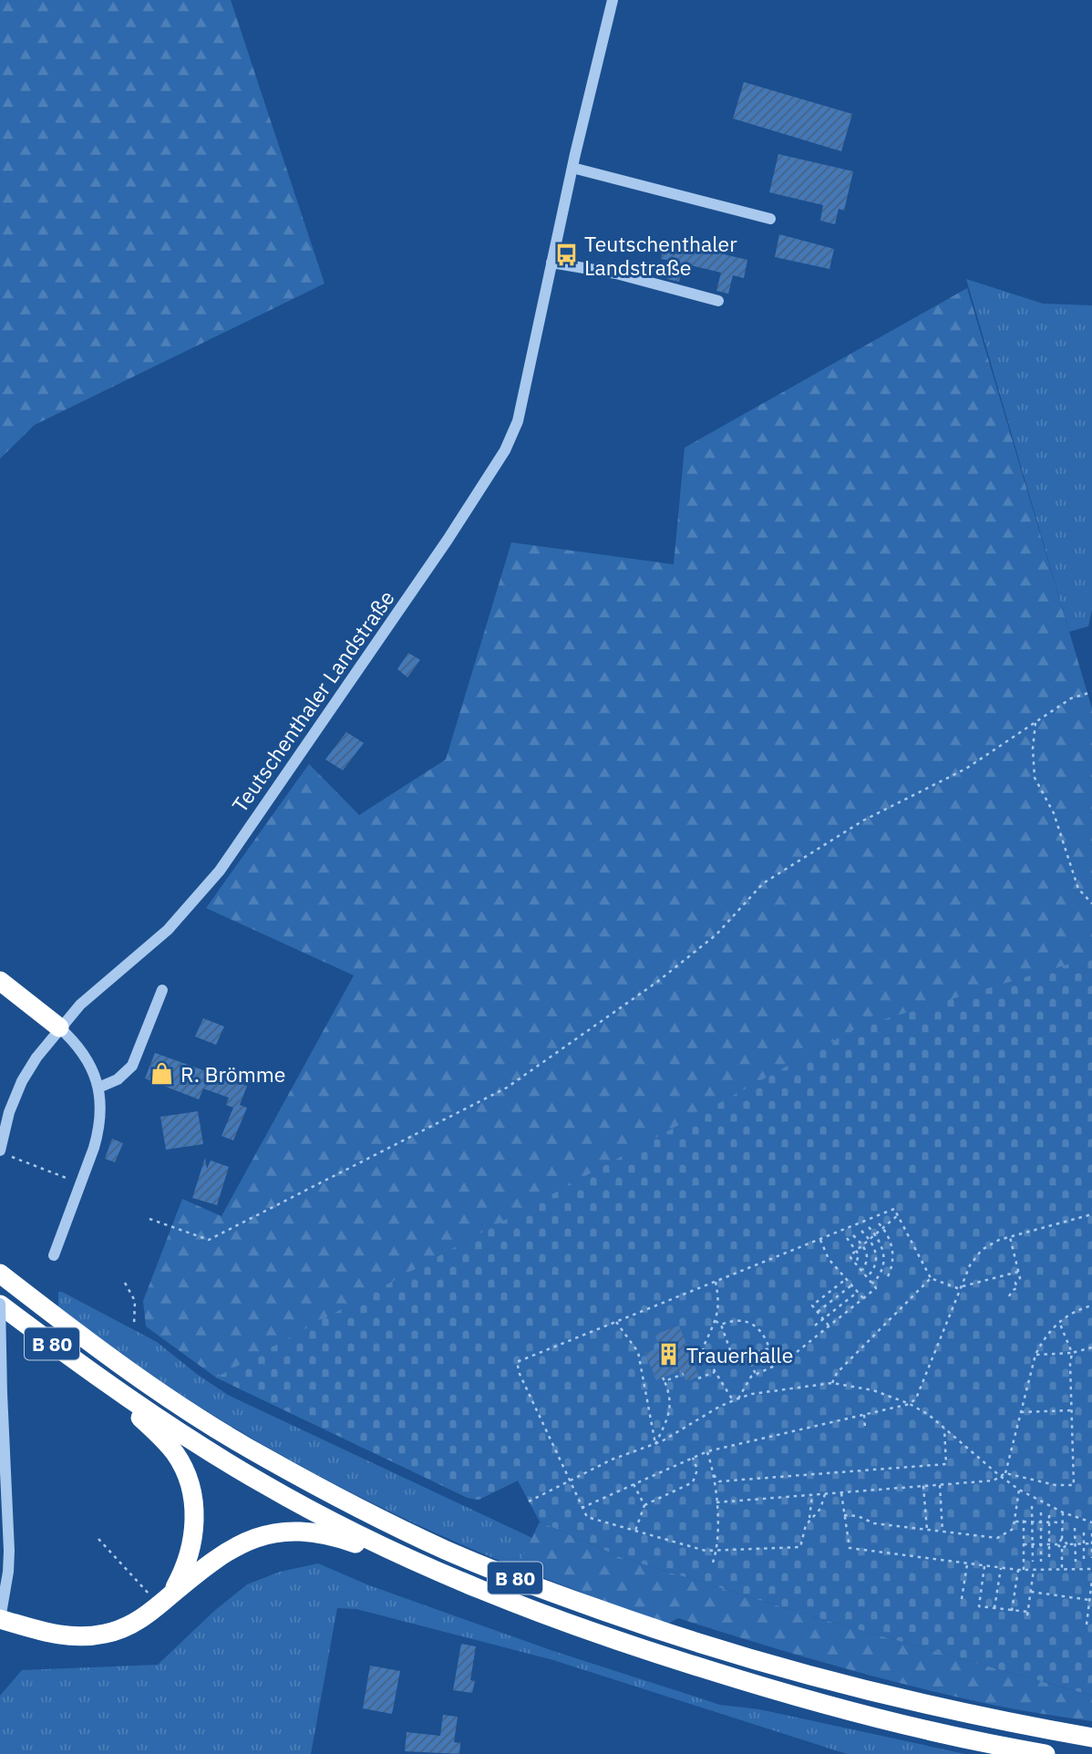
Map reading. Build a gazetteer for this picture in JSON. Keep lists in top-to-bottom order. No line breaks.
{"streets":{"highway":["B 80"],"street":["Teutschenthaler Landstraße"]},"places":{"bus stop":["Teutschenthaler Landstraße"],"shop":["R. Brömme"],"building":["Trauerhalle"]}}
